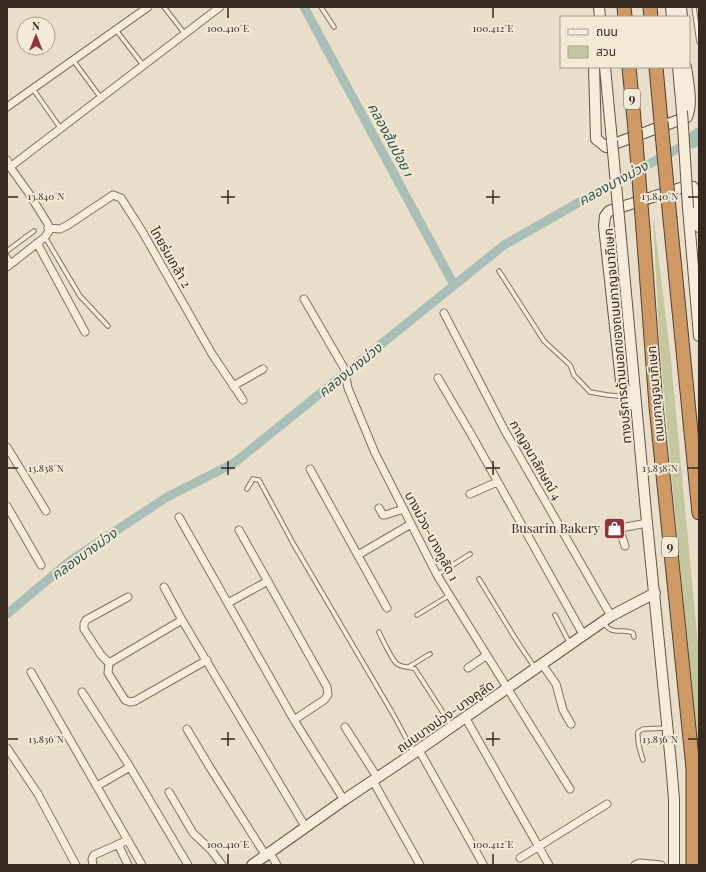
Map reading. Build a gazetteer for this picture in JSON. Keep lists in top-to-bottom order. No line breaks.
{"streets":{"highway":["9","ถนนกาญจนาภิเษก"],"main road":["ทางบริการด้านนอกของถนนกาญจนาภิเษก","ถนนบางม่วง-บางคูลัด"],"street":["ไทยร่มเกล้า 2","กาญจนาลักษณ์ 4","บางม่วง-บางคูลัด 1"]},"crossings":[["ทางบริการด้านนอกของถนนกาญจนาภิเษก","ถนนบางม่วง-บางคูลัด"],["กาญจนาลักษณ์ 4","ถนนบางม่วง-บางคูลัด"],["บางม่วง-บางคูลัด 1","ถนนบางม่วง-บางคูลัด"]],"water":["คลองส้มป่อย 1","คลองบางม่วง"],"places":{"shop":["Busarin Bakery"]},"legend":["ถนน","สวน"],"north":"top","coordinates":["100.410°E","100.412°E","13.840°N","13.838°N","13.836°N"]}
